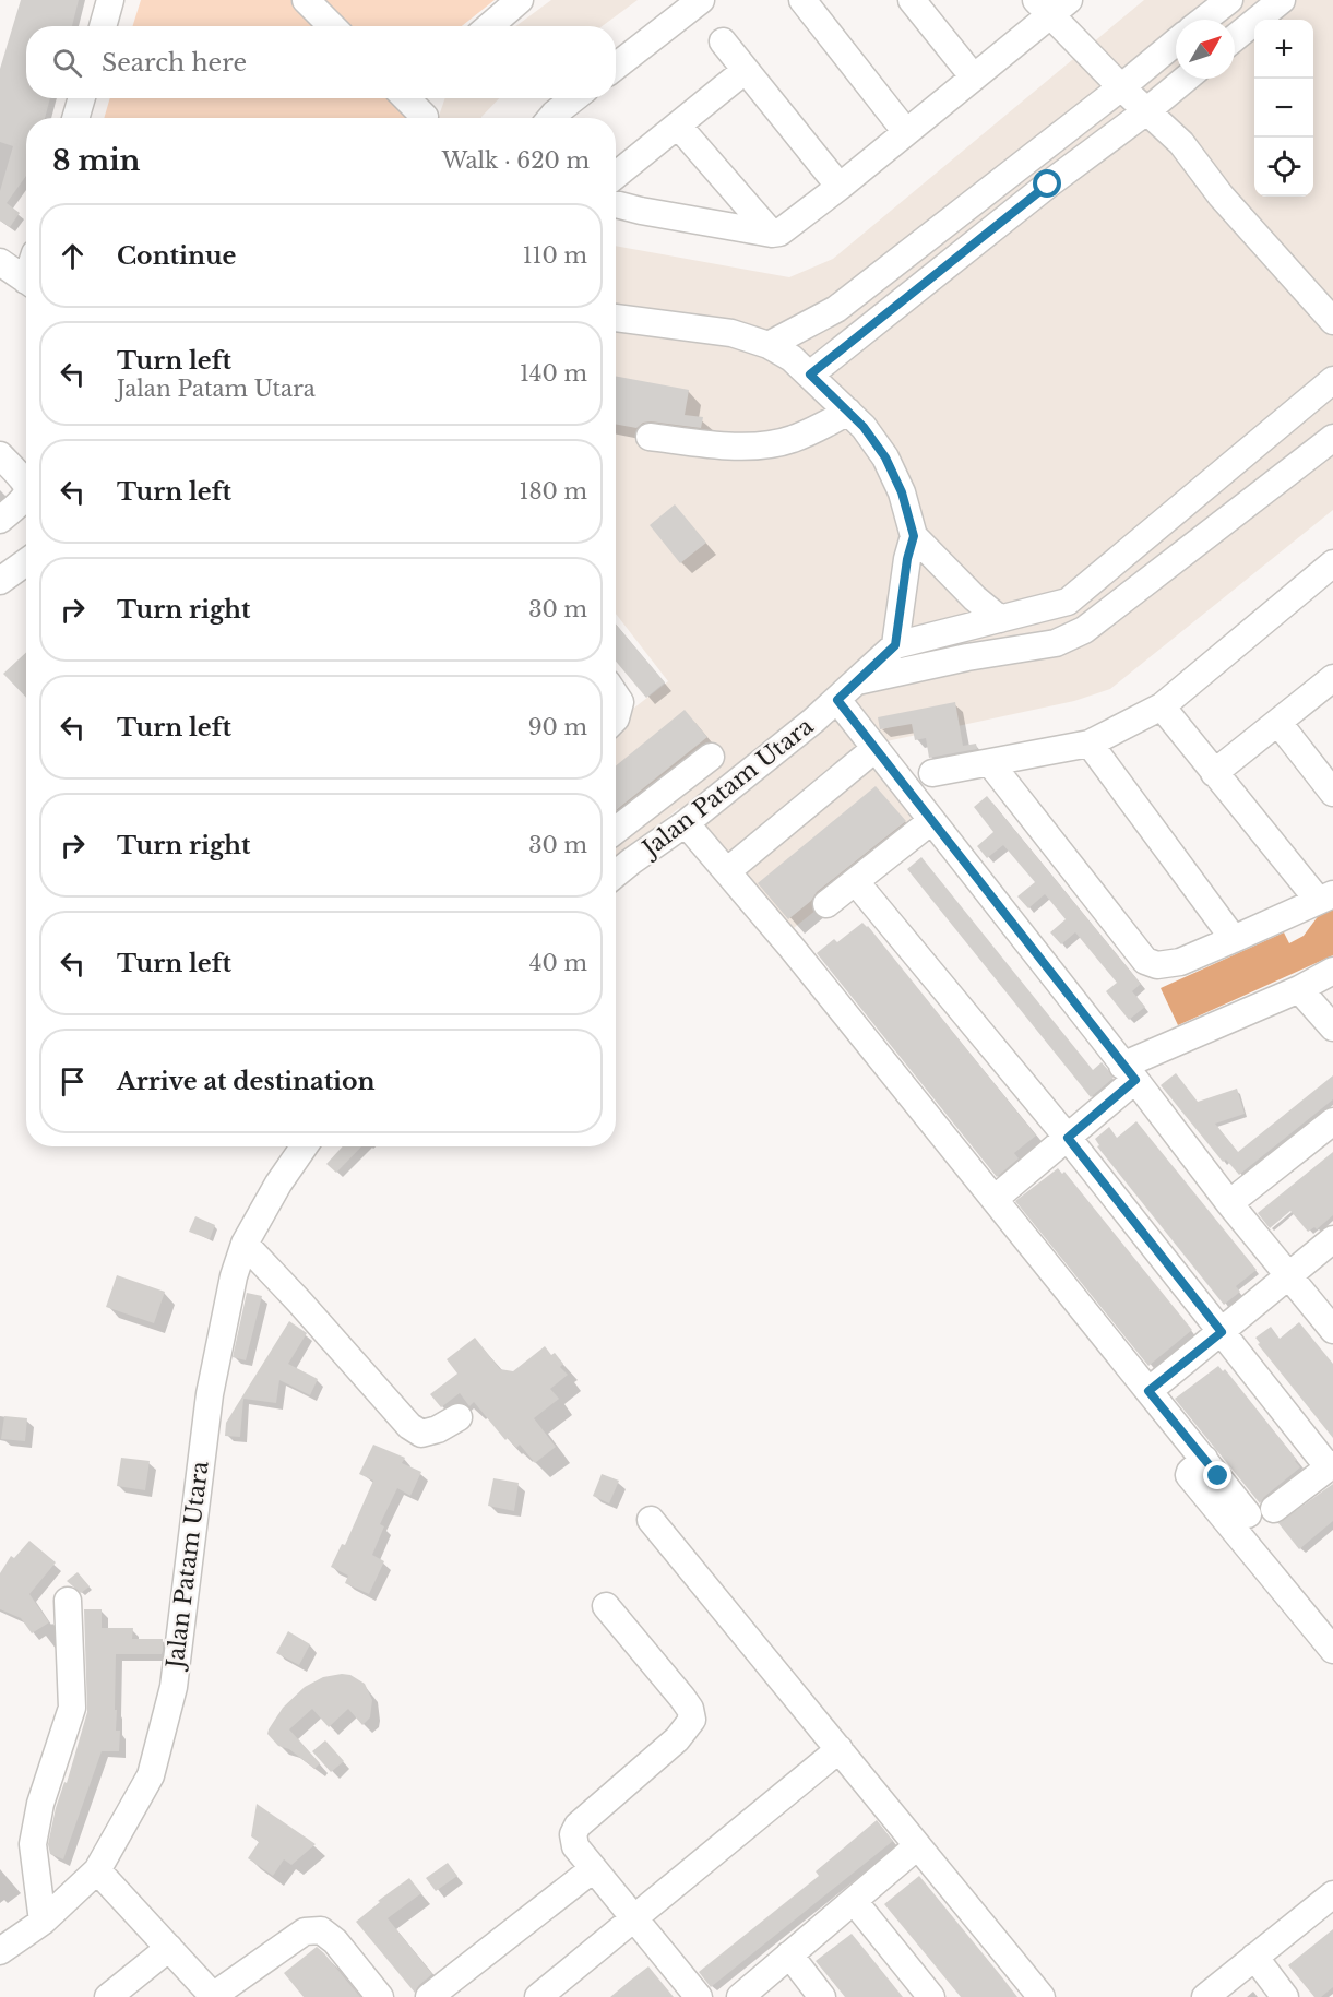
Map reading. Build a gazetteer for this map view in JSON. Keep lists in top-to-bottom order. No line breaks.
{"streets":{"street":["Jalan Patam Utara"]},"north":"top right","page":{"map_buttons":["+","−"],"search":"Search here","heading":["8 min","Walk · 620 m"],"list":[["Continue","110 m"],["Turn left","Jalan Patam Utara","140 m"],["Turn left","180 m"],["Turn right","30 m"],["Turn left","90 m"],["Turn right","30 m"],["Turn left","40 m"],"Arrive at destination"]}}
